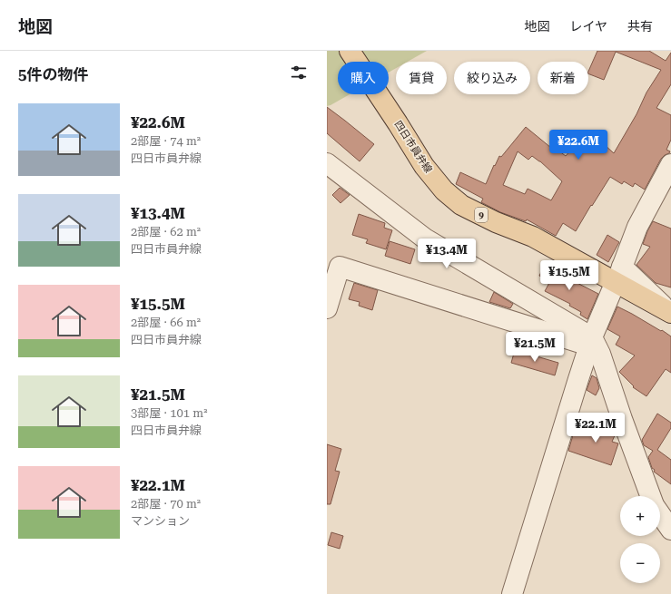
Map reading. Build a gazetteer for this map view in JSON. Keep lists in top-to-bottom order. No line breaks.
{"streets":{"main road":["四日市員弁線","9"]},"page":{"header":"地図","nav":["地図","レイヤ","共有"],"heading":"5件の物件","chip":["購入","賃貸","絞り込み","新着"],"list":[{"name":"¥22.6M","note":"2部屋 · 74 m² · 四日市員弁線"},{"name":"¥13.4M","note":"2部屋 · 62 m² · 四日市員弁線"},{"name":"¥15.5M","note":"2部屋 · 66 m² · 四日市員弁線"},{"name":"¥21.5M","note":"3部屋 · 101 m² · 四日市員弁線"},{"name":"¥22.1M","note":"2部屋 · 70 m² · マンション"}],"price":["¥22.6M","¥13.4M","¥15.5M","¥21.5M","¥22.1M"],"map_buttons":["+","−"]}}
